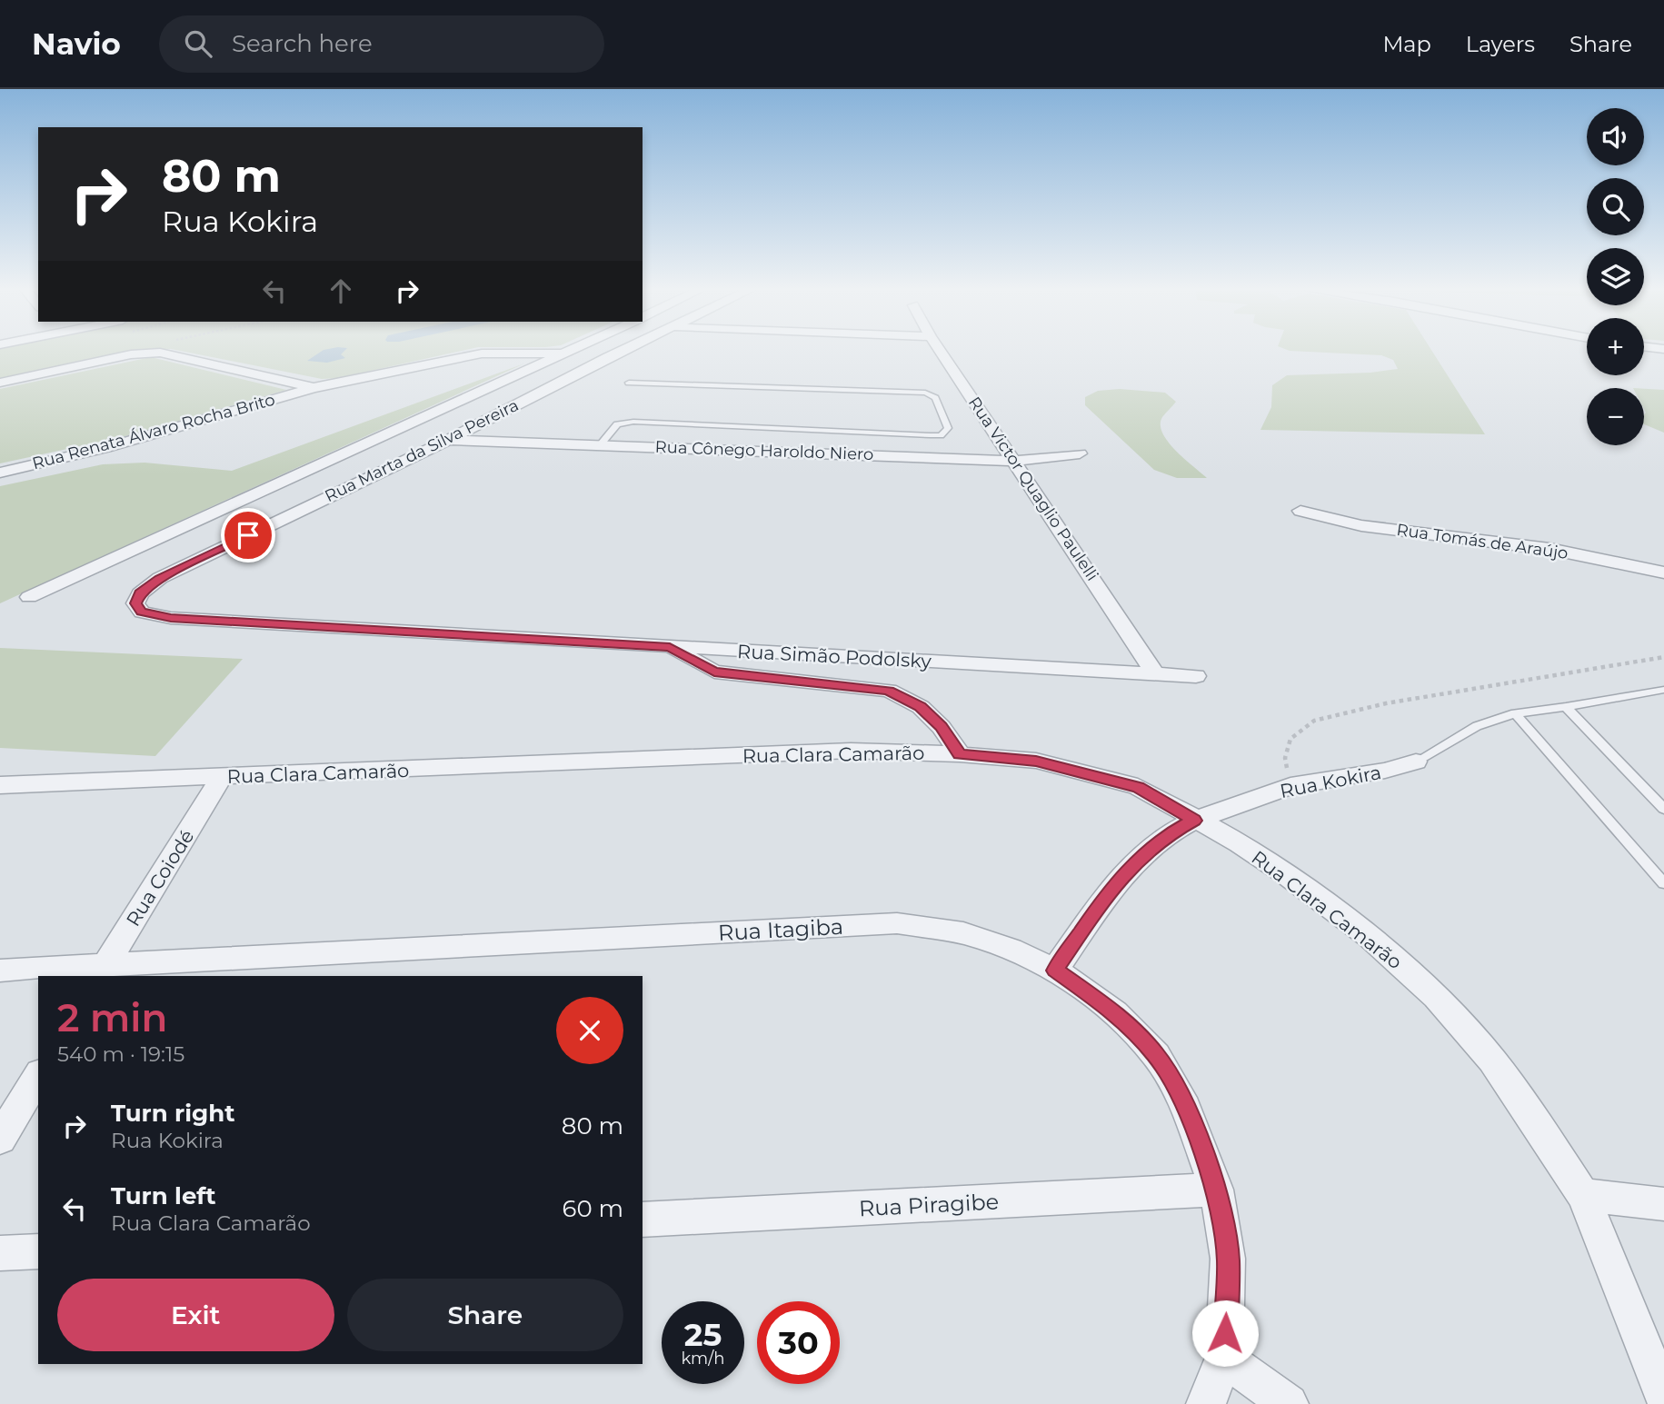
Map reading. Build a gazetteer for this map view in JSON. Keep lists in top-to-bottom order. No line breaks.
{"streets":{"street":["Rua Renata Álvaro Rocha Brito","Rua Marta da Silva Pereira","Rua Cônego Haroldo Niero","Rua Victor Quaglio Paulelli","Rua Tomás de Araújo","Rua Simão Podolsky","Rua Clara Camarão","Rua Kokira","Rua Coiodé","Rua Itagiba","Rua Piragibe"]},"crossings":[["Rua Renata Álvaro Rocha Brito","Rua Marta da Silva Pereira"],["Rua Marta da Silva Pereira","Rua Cônego Haroldo Niero"],["Rua Marta da Silva Pereira","Rua Simão Podolsky"],["Rua Cônego Haroldo Niero","Rua Victor Quaglio Paulelli"],["Rua Victor Quaglio Paulelli","Rua Simão Podolsky"],["Rua Clara Camarão","Rua Kokira"],["Rua Clara Camarão","Rua Coiodé"],["Rua Kokira","Rua Itagiba"],["Rua Coiodé","Rua Itagiba"],["Rua Itagiba","Rua Piragibe"]],"page":{"header":"Navio","search":"Search here","nav":["Map","Layers","Share"],"map_buttons":["+","−"],"turn":["80 m","Rua Kokira"],"heading":["2 min","540 m · 19:15"],"list":[{"name":"Turn right","note":"Rua Kokira","value":"80 m"},{"name":"Turn left","note":"Rua Clara Camarão","value":"60 m"}],"buttons":["Exit","Share"],"speed":"25 km/h","limit":"30"}}
